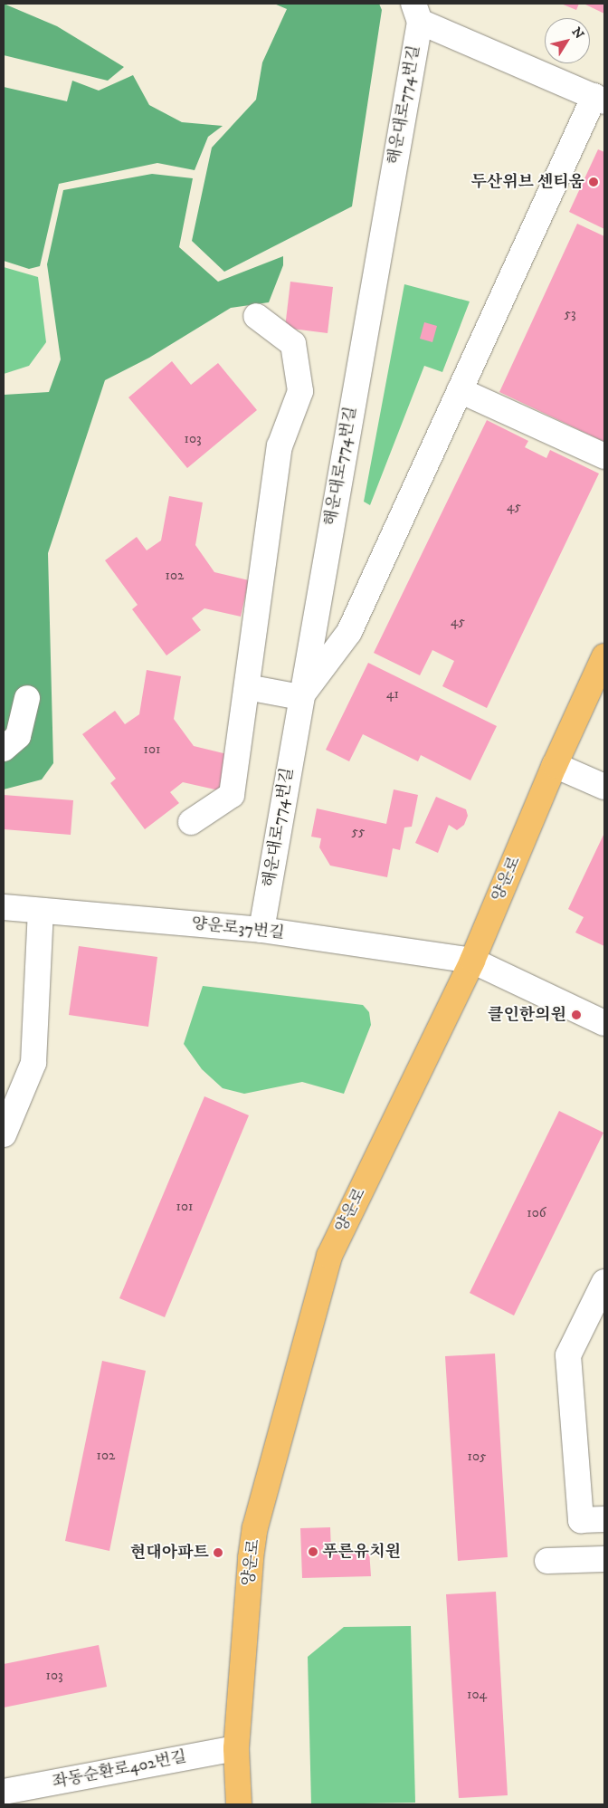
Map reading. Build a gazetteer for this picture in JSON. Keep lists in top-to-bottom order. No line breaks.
{"streets":{"main road":["양운로"],"street":["해운대로774번길","양운로37번길","좌동순환로402번길"]},"crossings":[["해운대로774번길","양운로37번길"],["양운로","양운로37번길"],["양운로","좌동순환로402번길"]],"places":["두산위브 센티움","클인한의원","푸른유치원","현대아파트"],"house_numbers":["53","103","45","102","45","41","101","55","101","106","102","105","103","104"],"north":"top right"}
